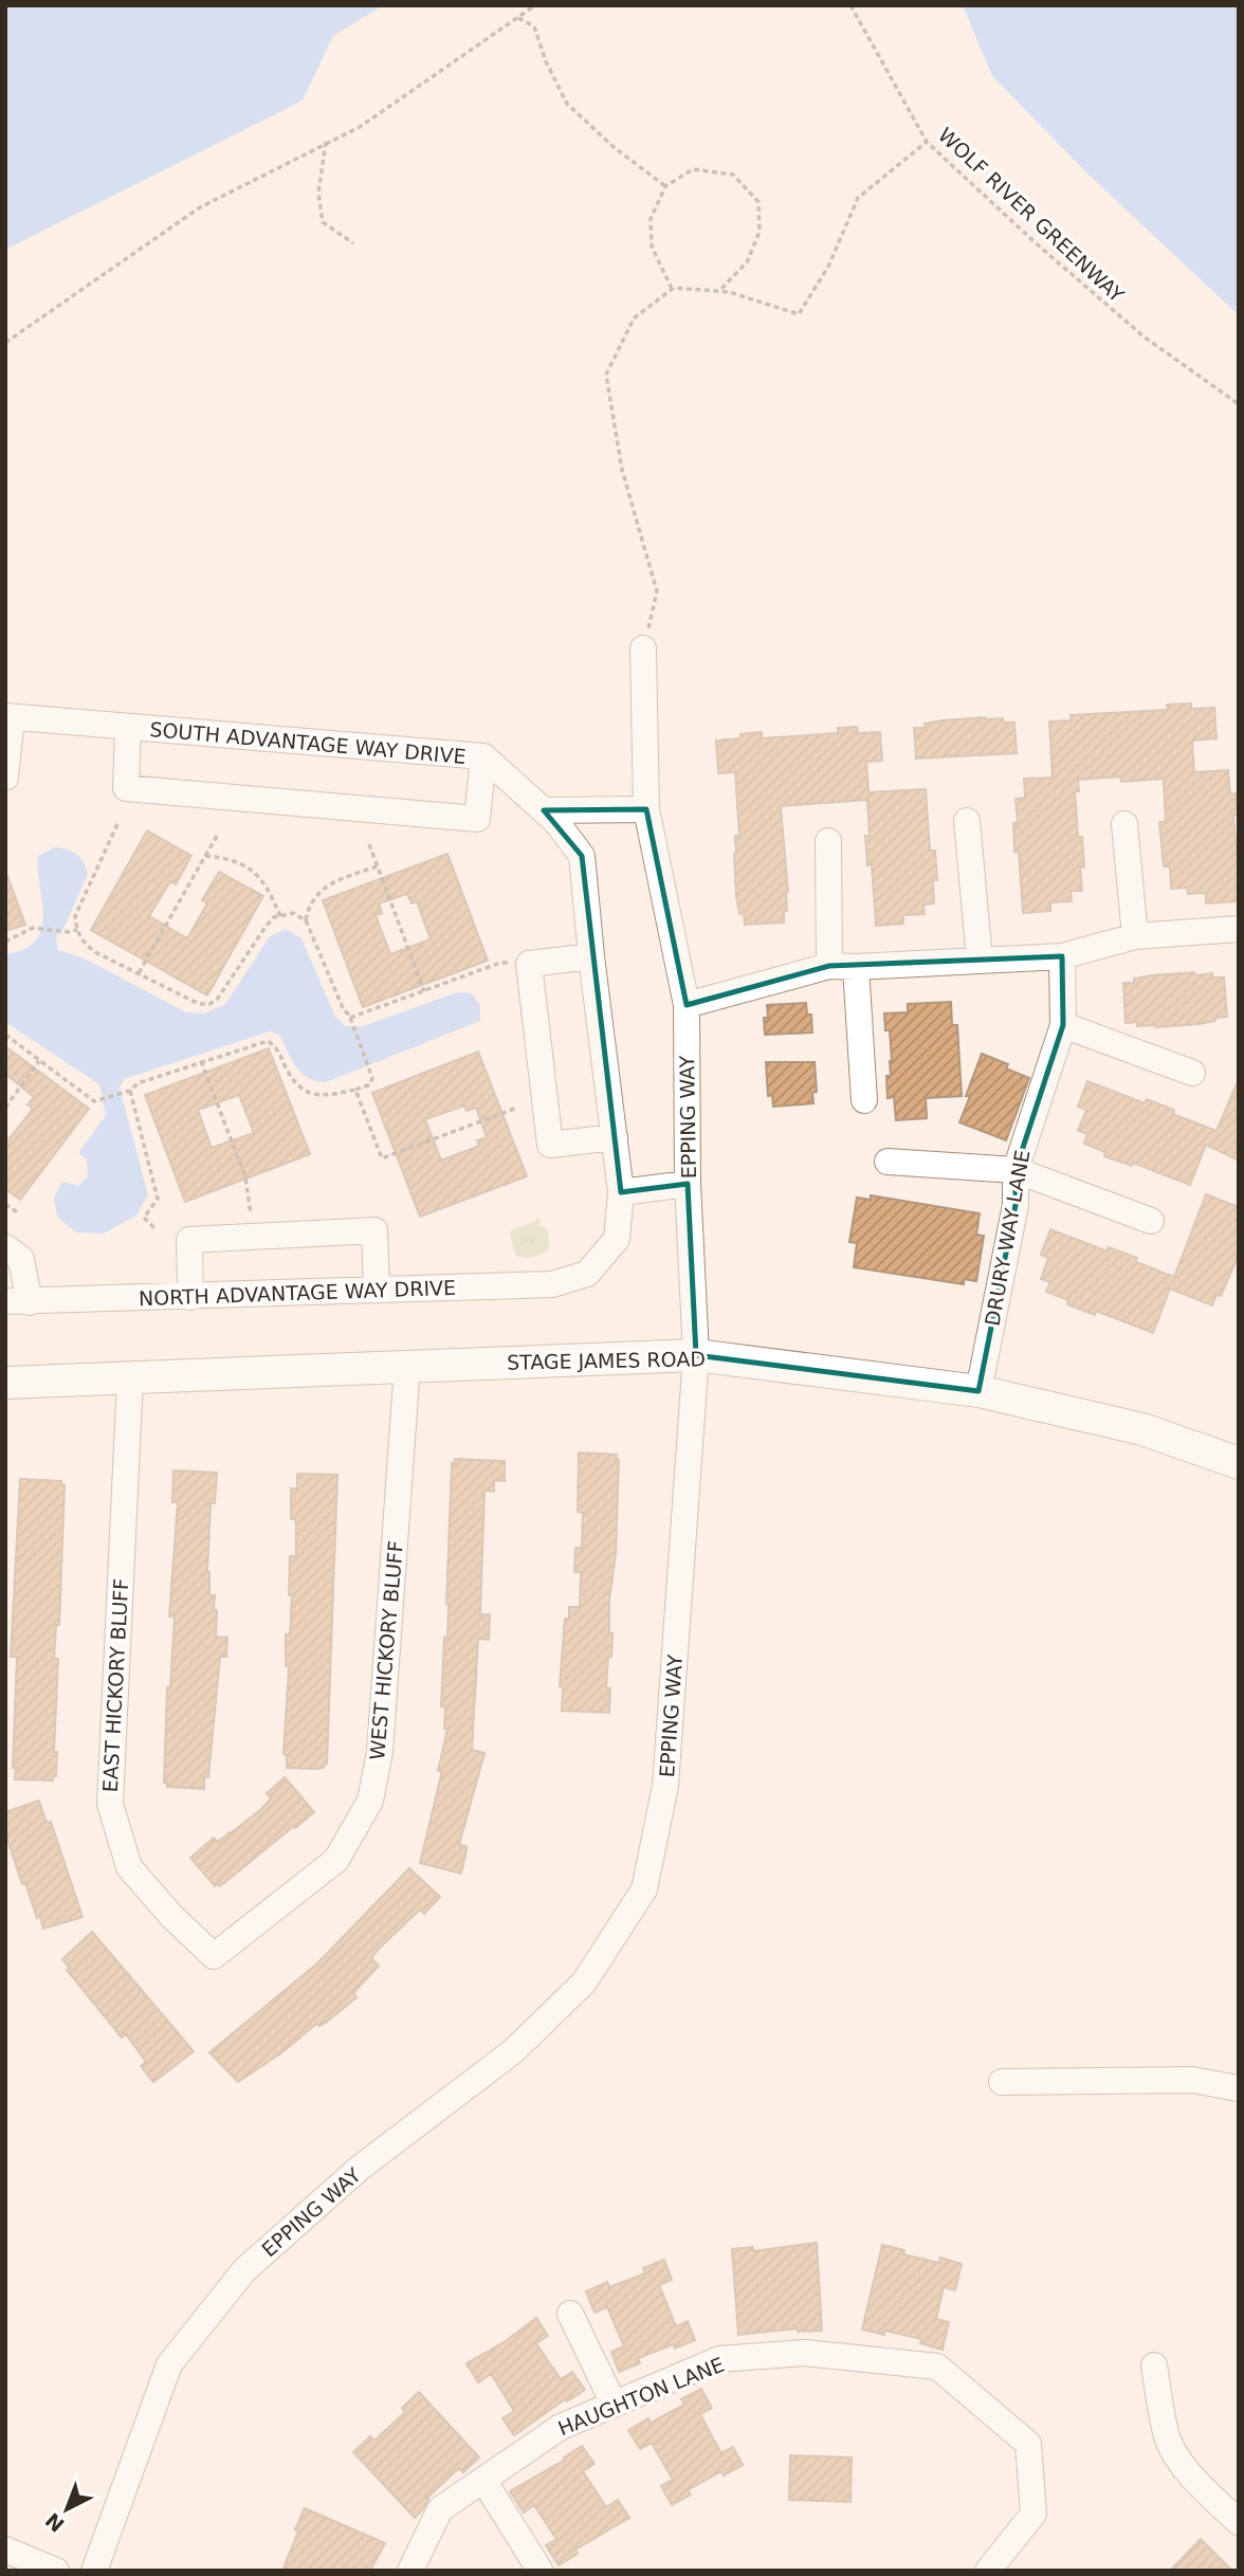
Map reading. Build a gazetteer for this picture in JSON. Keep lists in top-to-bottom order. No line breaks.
{"streets":{"main road":["STAGE JAMES ROAD"],"street":["SOUTH ADVANTAGE WAY DRIVE","EPPING WAY","DRURY WAY LANE","NORTH ADVANTAGE WAY DRIVE","WEST HICKORY BLUFF","EAST HICKORY BLUFF","HAUGHTON LANE"],"path":["WOLF RIVER GREENWAY"]},"crossings":[["SOUTH ADVANTAGE WAY DRIVE","NORTH ADVANTAGE WAY DRIVE"],["EPPING WAY","STAGE JAMES ROAD"],["DRURY WAY LANE","STAGE JAMES ROAD"],["STAGE JAMES ROAD","WEST HICKORY BLUFF"],["STAGE JAMES ROAD","EAST HICKORY BLUFF"],["WEST HICKORY BLUFF","EAST HICKORY BLUFF"]],"north":"bottom left"}
